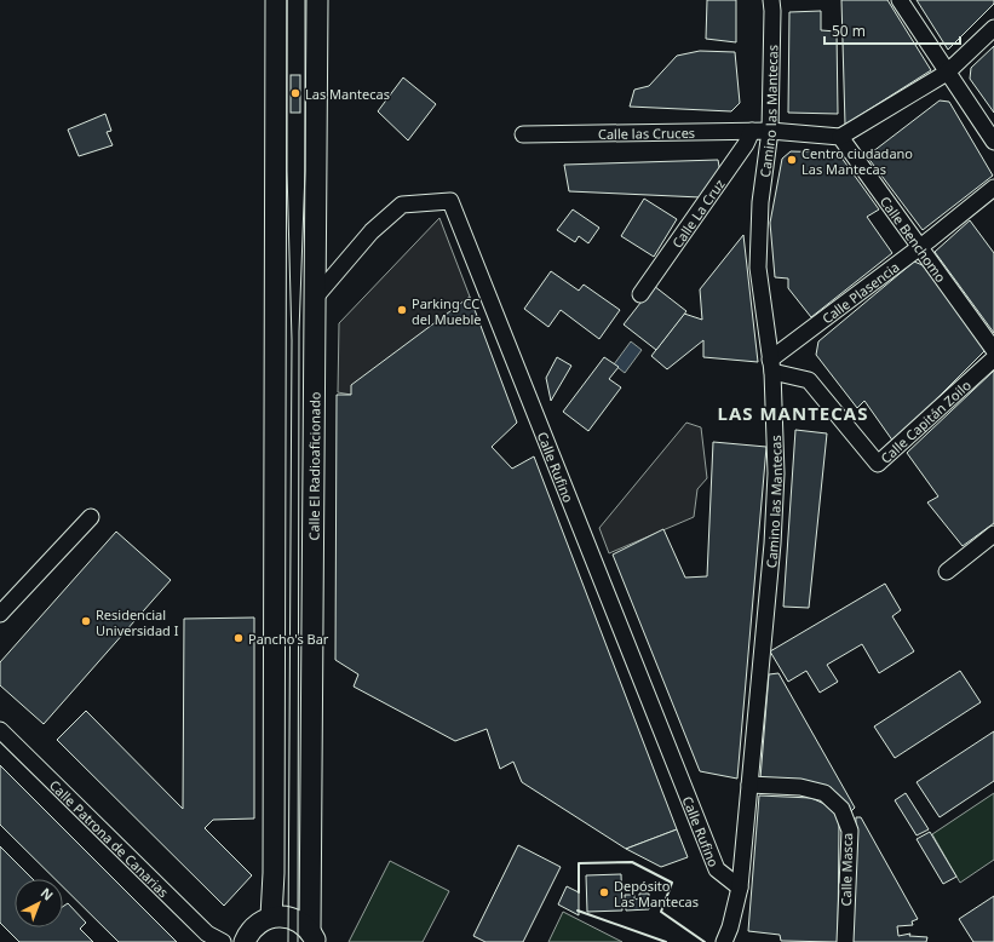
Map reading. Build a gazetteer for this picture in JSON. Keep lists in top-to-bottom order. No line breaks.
{"streets":{"street":["Camino las Mantecas","Calle las Cruces","Calle La Cruz","Calle Benchomo","Calle Plasencia","Calle Capitán Zoilo","Calle El Radioaficionado","Calle Rufino","Calle Patrona de Canarias","Calle Masca"]},"crossings":[["Camino las Mantecas","Calle las Cruces"],["Camino las Mantecas","Calle Plasencia"],["Camino las Mantecas","Calle Capitán Zoilo"],["Camino las Mantecas","Calle Rufino"],["Camino las Mantecas","Calle Masca"],["Calle las Cruces","Calle La Cruz"],["Calle Benchomo","Calle Plasencia"],["Calle Plasencia","Calle Capitán Zoilo"],["Calle El Radioaficionado","Calle Rufino"]],"districts":["LAS MANTECAS"],"places":["Las Mantecas","Centro ciudadano Las Mantecas","Parking CC del Mueble","Residencial Universidad I","Pancho's Bar","Depósito Las Mantecas"],"scale_bar":"50 m","north":"top right"}
